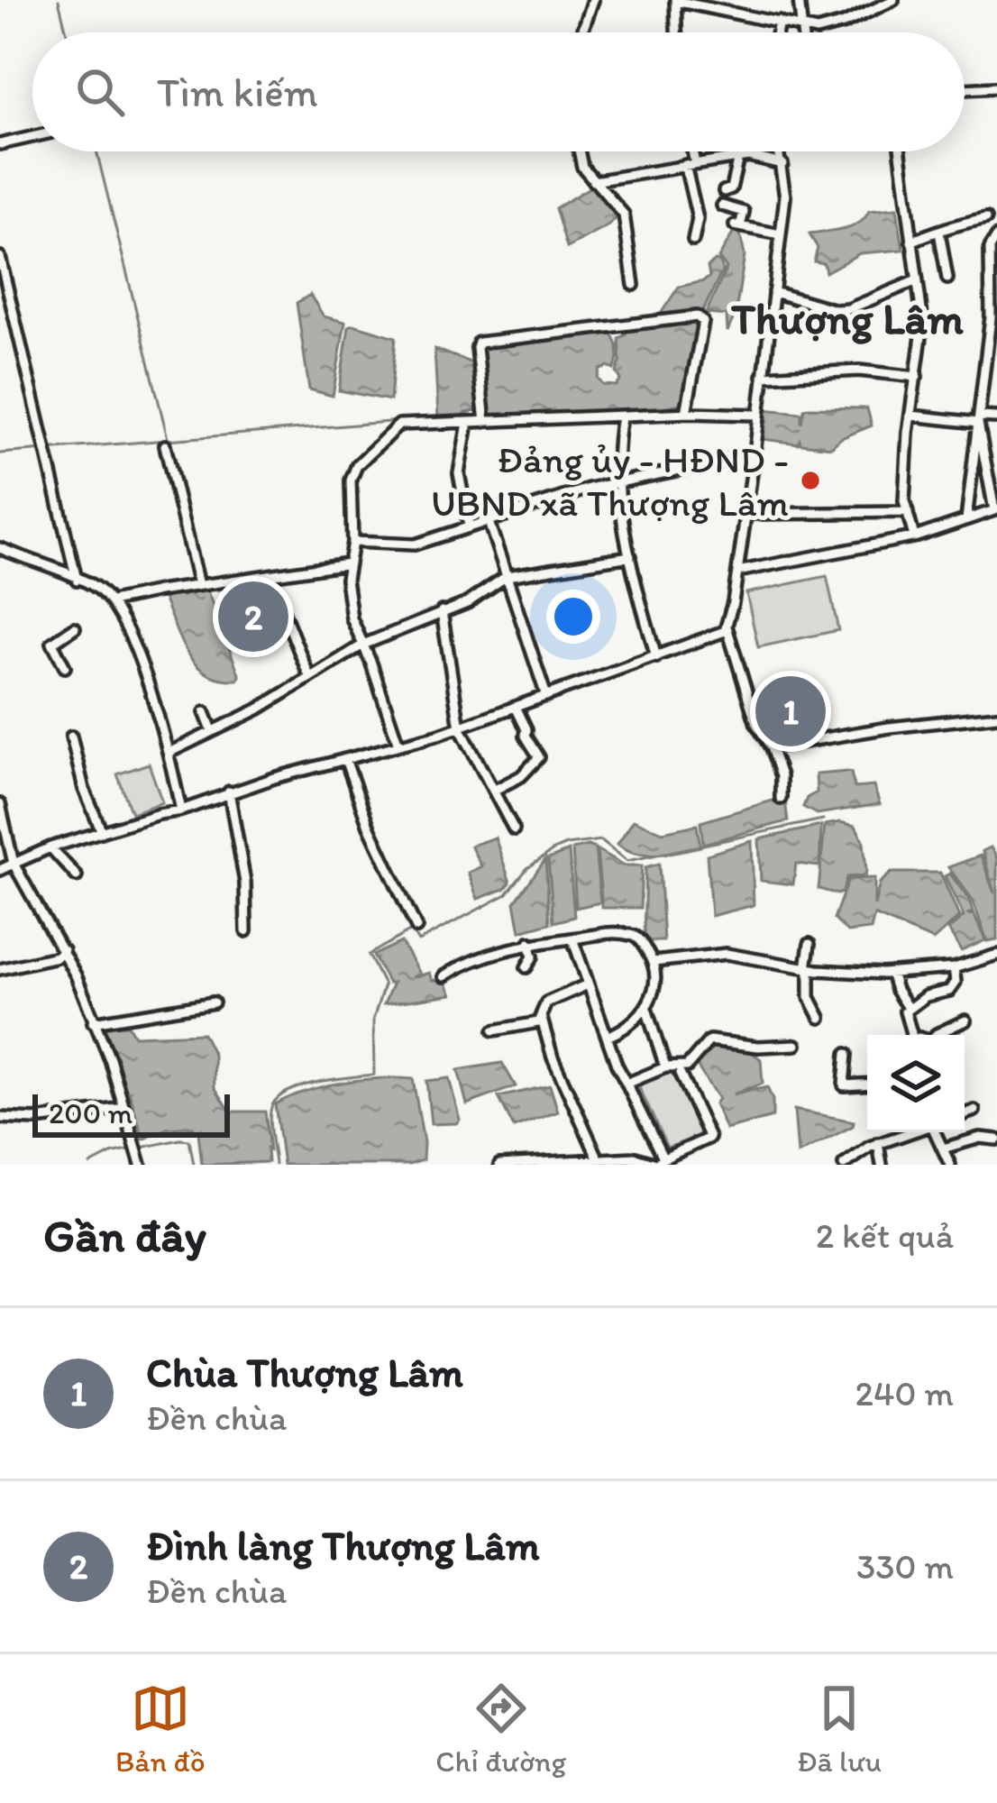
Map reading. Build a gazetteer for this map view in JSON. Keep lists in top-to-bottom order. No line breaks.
{"districts":["Thượng Lâm"],"places":["Đảng ủy - HĐND - UBND xã Thượng Lâm"],"scale_bar":"200 m","page":{"search":"Tìm kiếm","pins":["2","1"],"scale":"200 m","heading":["Gần đây","2 kết quả"],"list":[{"mark":"1","name":"Chùa Thượng Lâm","note":"Đền chùa","value":"240 m"},{"mark":"2","name":"Đình làng Thượng Lâm","note":"Đền chùa","value":"330 m"}],"nav":["Bản đồ","Chỉ đường","Đã lưu"]}}
